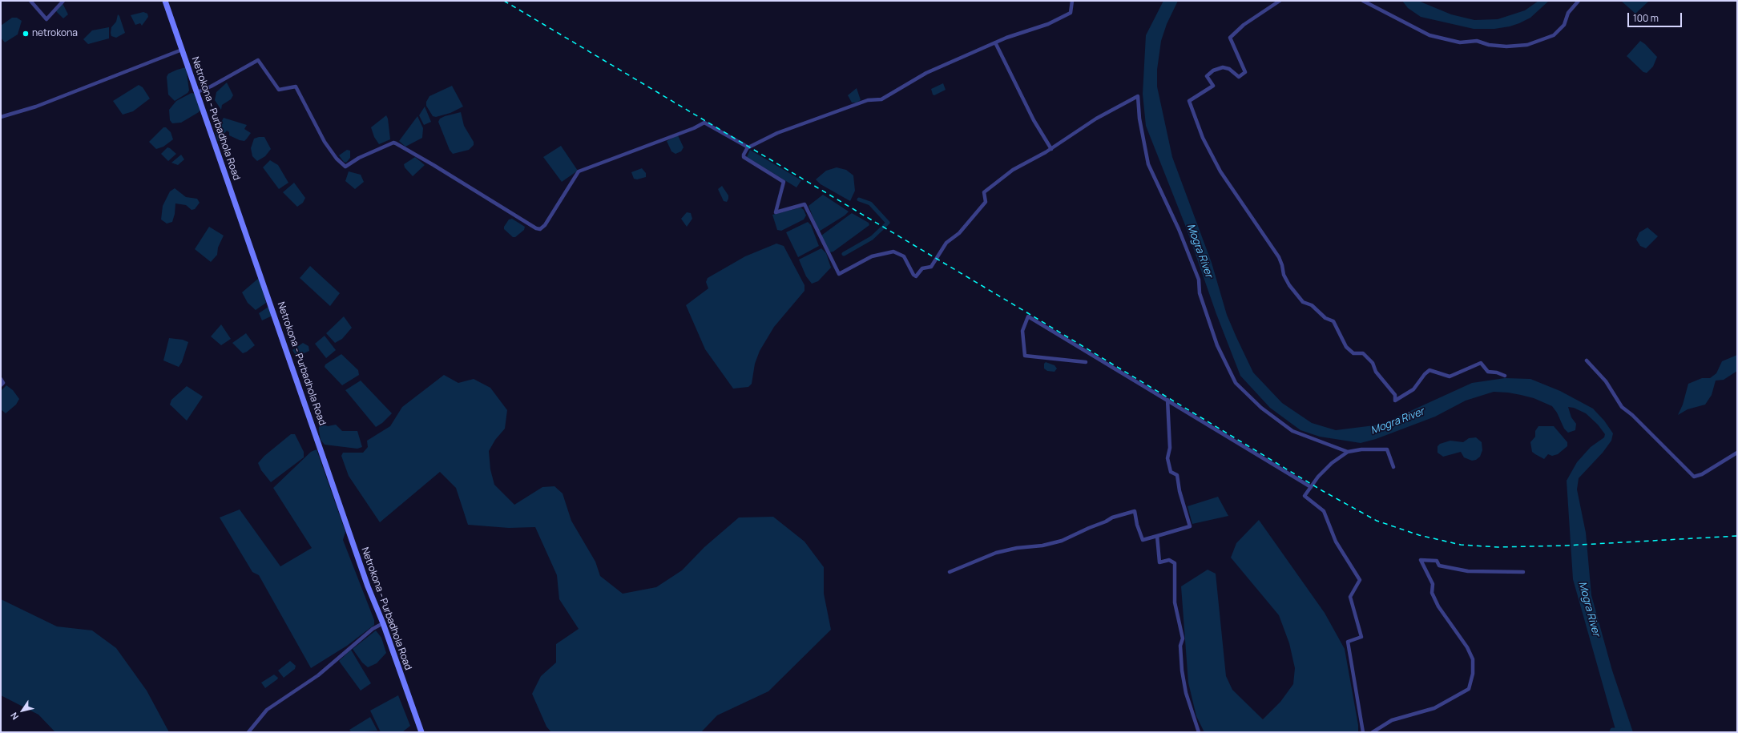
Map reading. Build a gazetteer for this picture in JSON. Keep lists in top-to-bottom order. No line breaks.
{"streets":{"main road":["Netrokona - Purbadhola Road"]},"water":["Mogra River"],"places":["netrokona"],"scale_bar":"100 m","north":"bottom left"}
